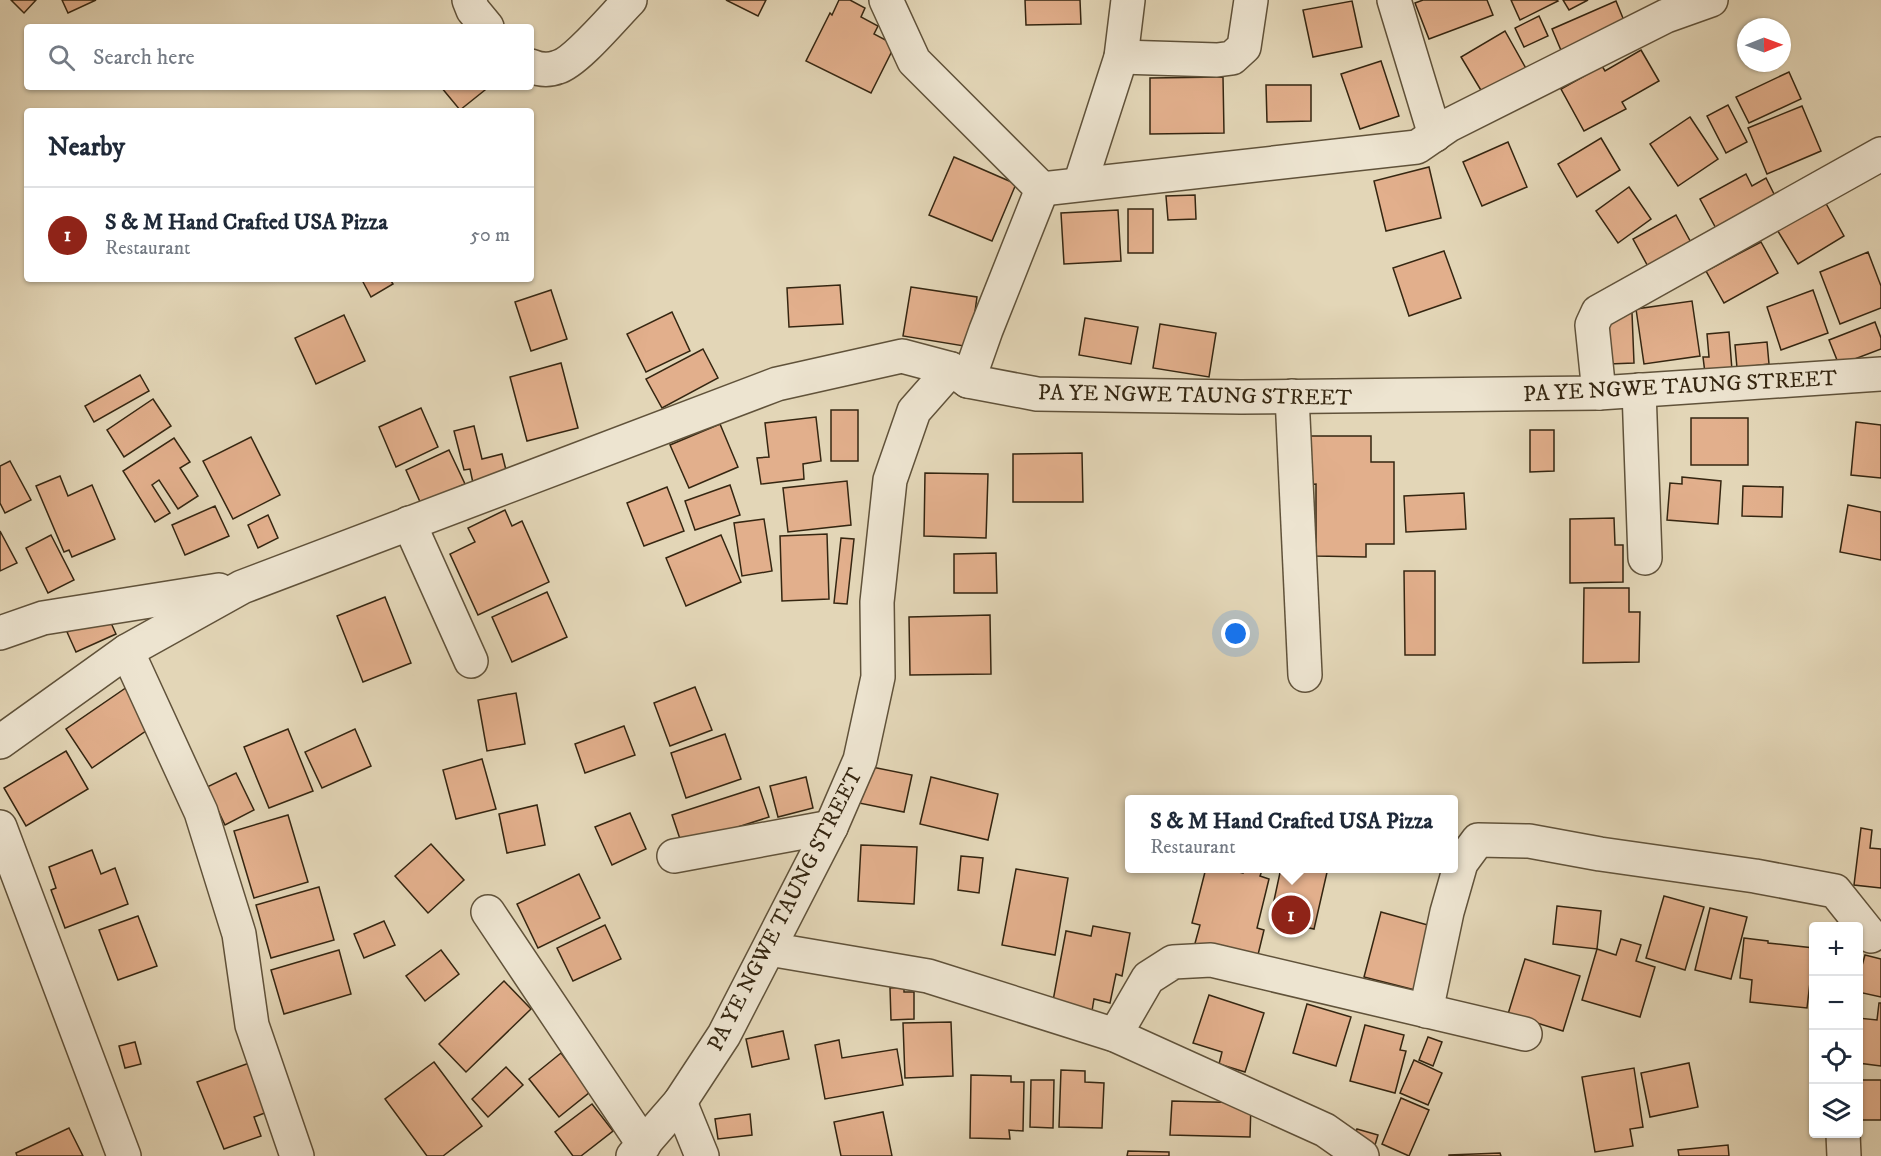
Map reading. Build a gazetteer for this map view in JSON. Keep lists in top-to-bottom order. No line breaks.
{"streets":{"street":["PA YE NGWE TAUNG STREET"]},"north":"right","page":{"search":"Search here","heading":"Nearby","list":[{"mark":"1","name":"S & M Hand Crafted USA Pizza","note":"Restaurant","value":"50 m"}],"popup":["S & M Hand Crafted USA Pizza","Restaurant"],"pins":"1","map_buttons":["+","−"]}}
